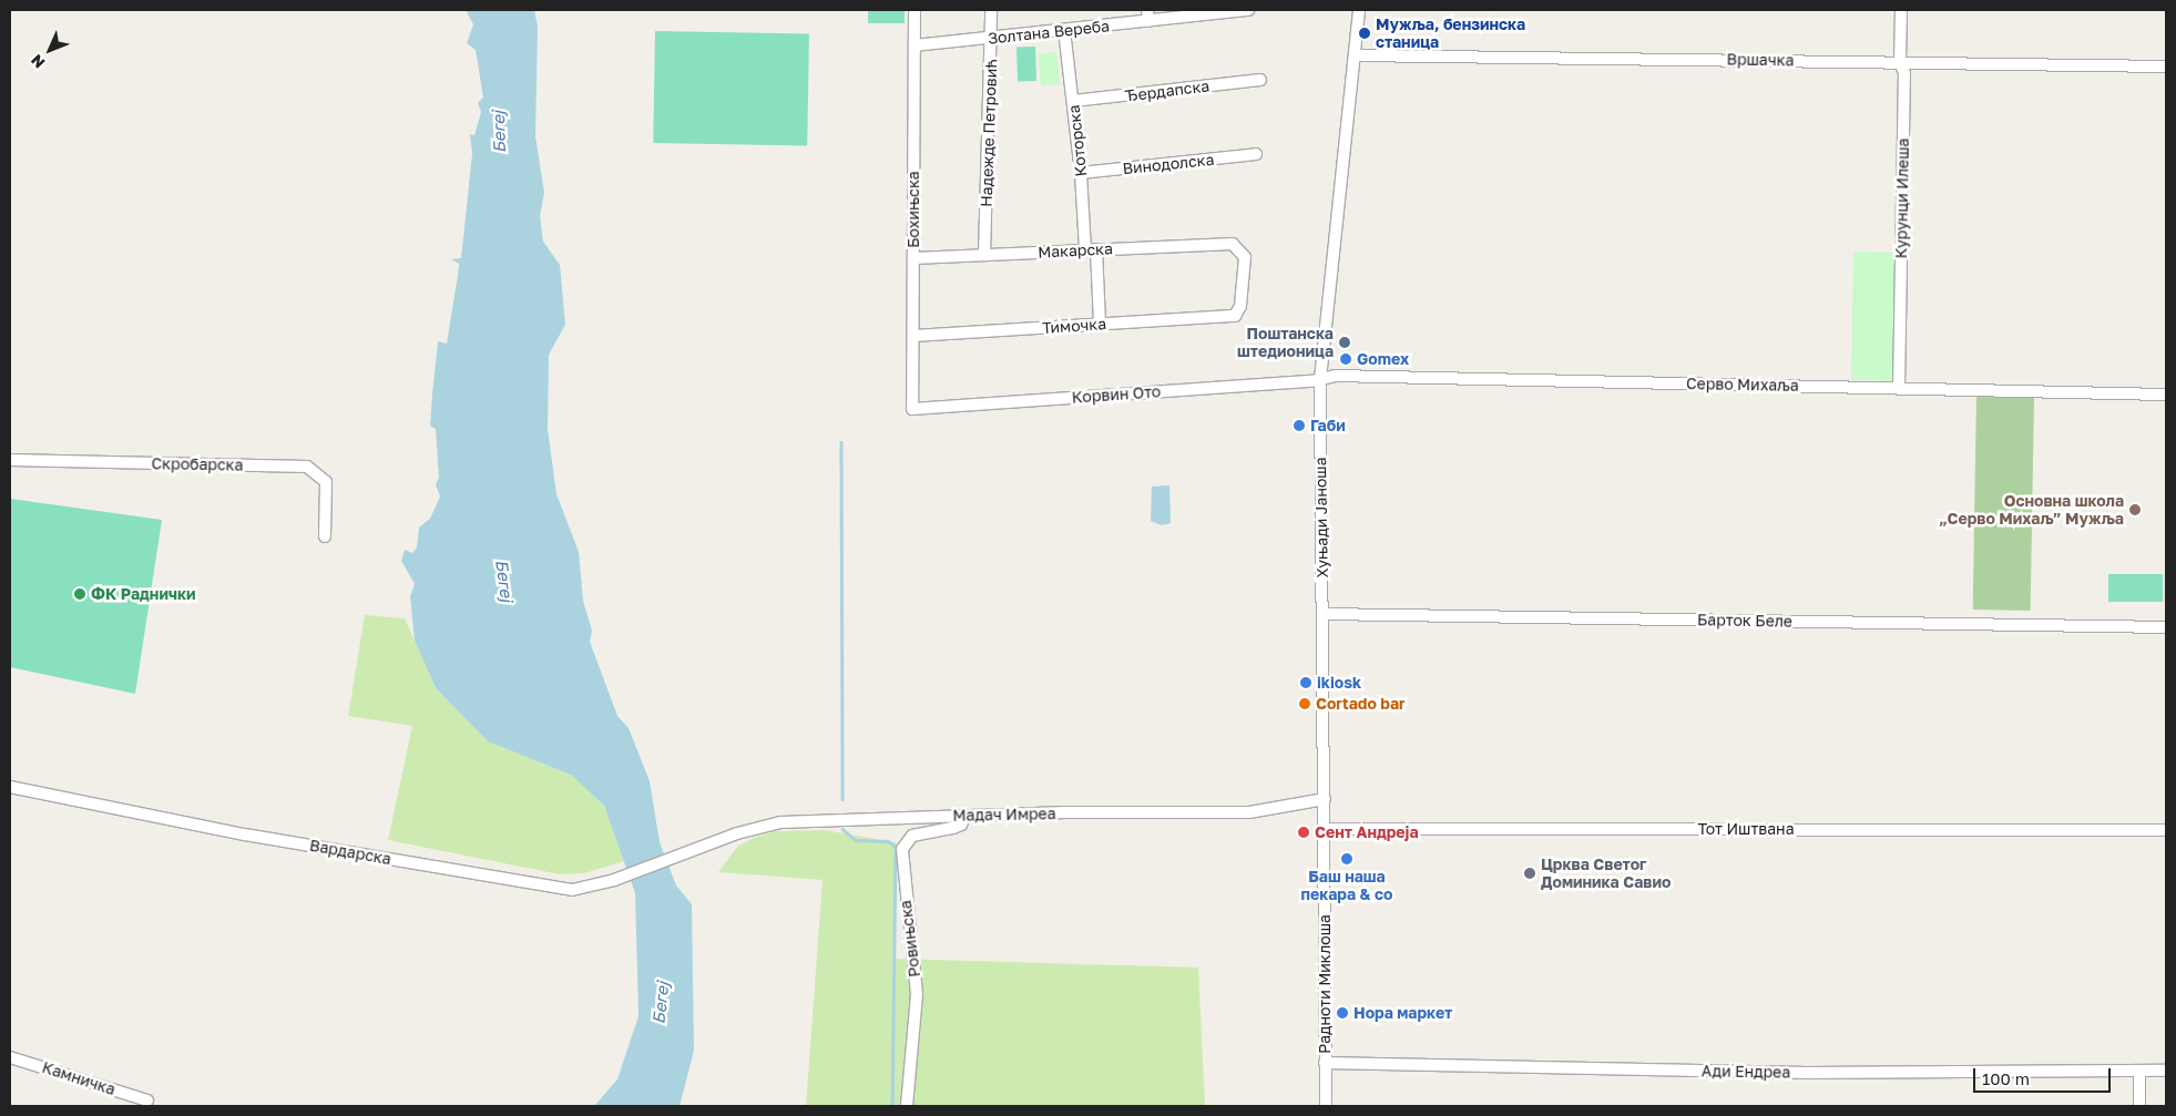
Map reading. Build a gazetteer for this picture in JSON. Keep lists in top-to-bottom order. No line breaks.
{"streets":{"street":["Золтана Вереба","Вршачка","Ђердапска","Надежде Петровић","Которска","Винодолска","Курунци Илеша","Бохињска","Макарска","Тимочка","Серво Михаља","Корвин Ото","Скробарска","Хуњади Јаноша","Барток Беле","Мадач Имреа","Тот Иштвана","Вардарска","Ровињска","Радноти Миклоша","Ади Ендреа","Камничка"]},"crossings":[["Золтана Вереба","Надежде Петровић"],["Золтана Вереба","Которска"],["Золтана Вереба","Бохињска"],["Вршачка","Курунци Илеша"],["Вршачка","Хуњади Јаноша"],["Ђердапска","Которска"],["Надежде Петровић","Макарска"],["Которска","Винодолска"],["Которска","Макарска"],["Которска","Тимочка"],["Курунци Илеша","Серво Михаља"],["Бохињска","Макарска"],["Бохињска","Тимочка"],["Бохињска","Корвин Ото"],["Макарска","Тимочка"],["Серво Михаља","Корвин Ото"],["Серво Михаља","Хуњади Јаноша"],["Корвин Ото","Хуњади Јаноша"],["Хуњади Јаноша","Барток Беле"],["Хуњади Јаноша","Мадач Имреа"],["Хуњади Јаноша","Тот Иштвана"],["Хуњади Јаноша","Радноти Миклоша"],["Мадач Имреа","Вардарска"],["Мадач Имреа","Ровињска"],["Тот Иштвана","Радноти Миклоша"],["Радноти Миклоша","Ади Ендреа"]],"water":["Бегеј"],"places":["Мужља, бензинска станица","Поштанска штедионица","Gomex","Габи","Основна школа „Серво Михаљ” Мужља","ФК Раднички","ikiosk","Cortado bar","Сент Андреја","Баш наша пекара & co","Црква Светог Доминика Савио","Нора маркет"],"scale_bar":"100 m","north":"bottom left"}
